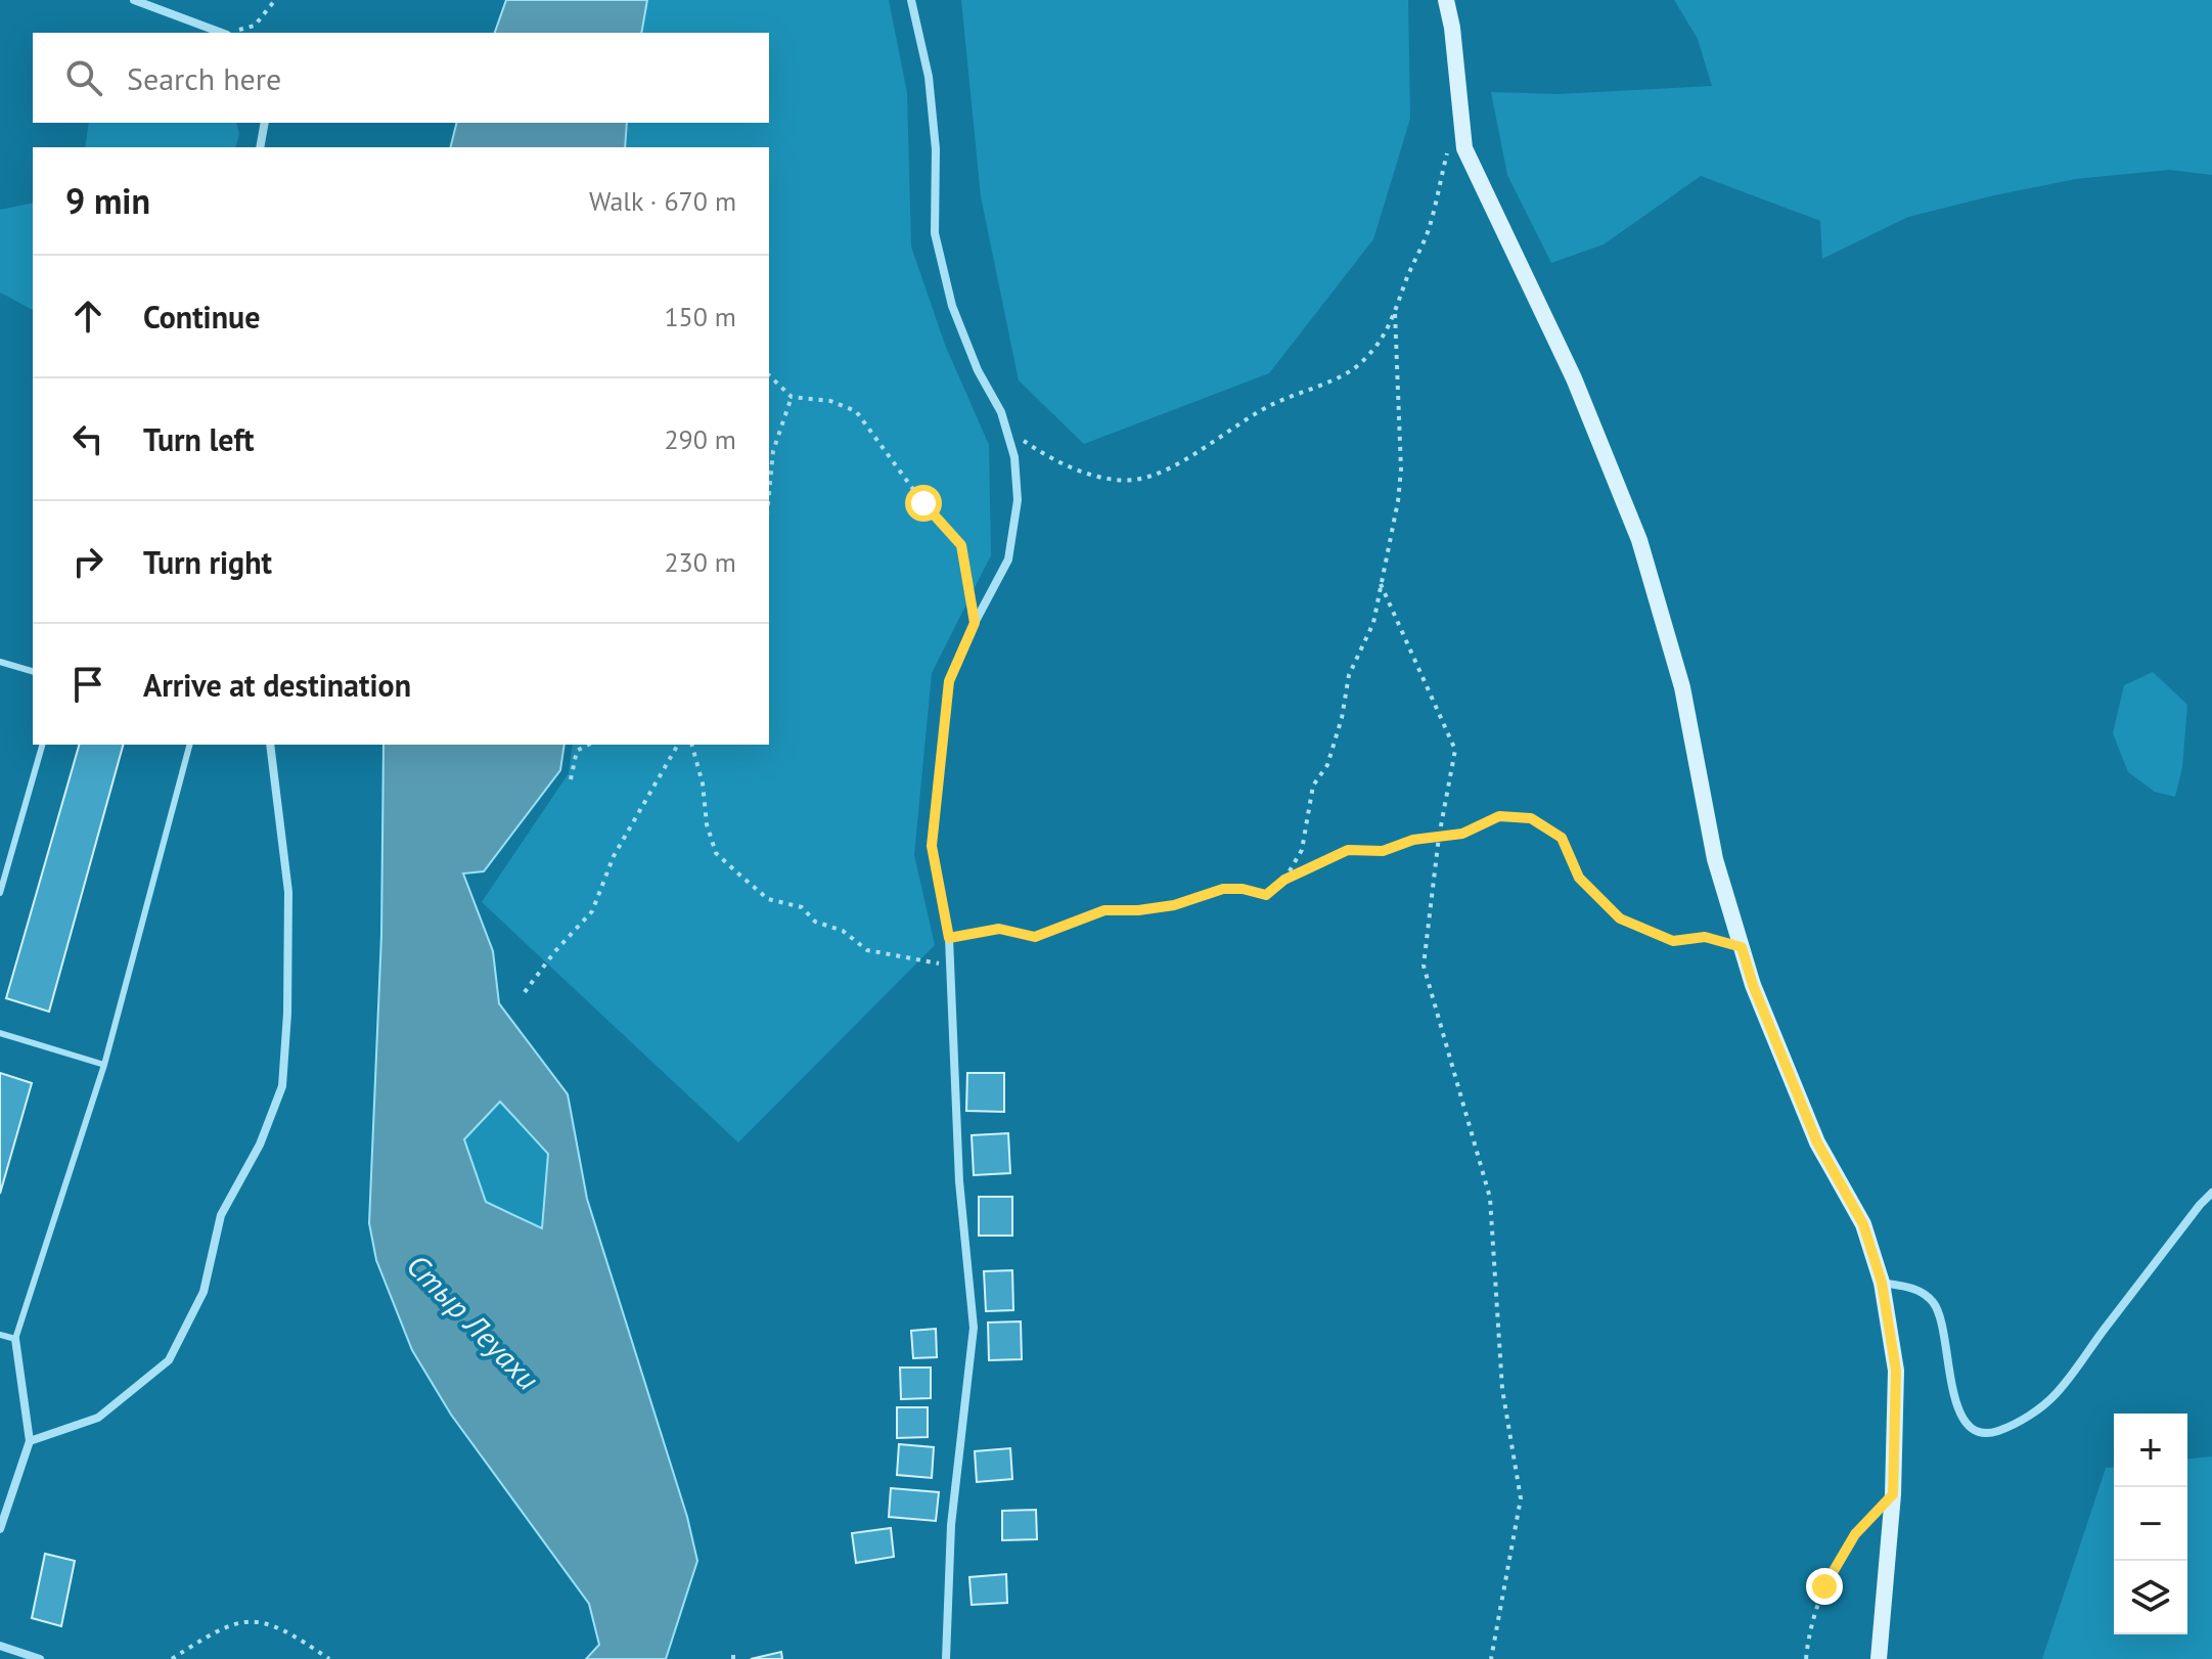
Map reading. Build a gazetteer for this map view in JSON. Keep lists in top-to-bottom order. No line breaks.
{"water":["Стыр Леуахи"],"page":{"search":"Search here","heading":["9 min","Walk · 670 m"],"list":[["Continue","150 m"],["Turn left","290 m"],["Turn right","230 m"],"Arrive at destination"],"map_buttons":["+","−"]}}
